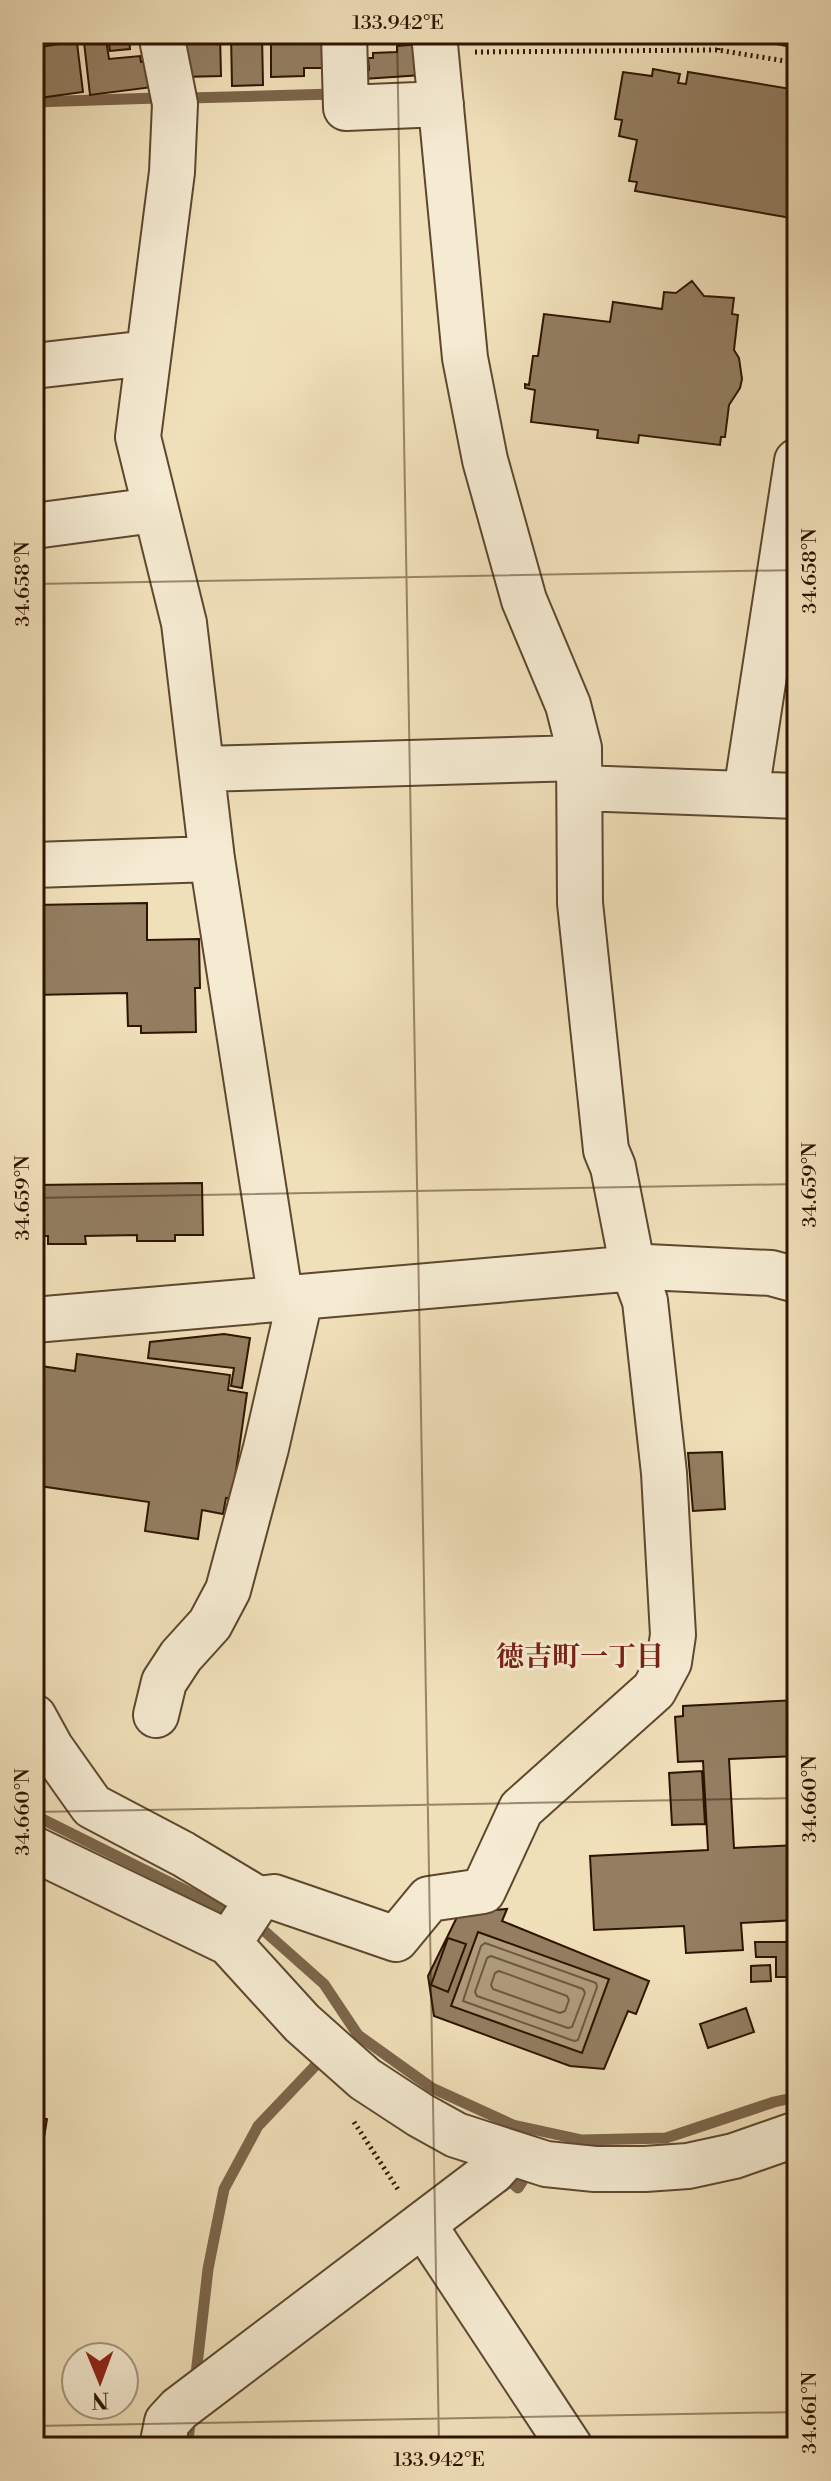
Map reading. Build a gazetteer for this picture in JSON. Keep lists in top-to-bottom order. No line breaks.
{"districts":["徳吉町一丁目"],"north":"bottom","coordinates":["133.942°E","34.658°N","34.659°N","34.660°N","34.661°N"]}
